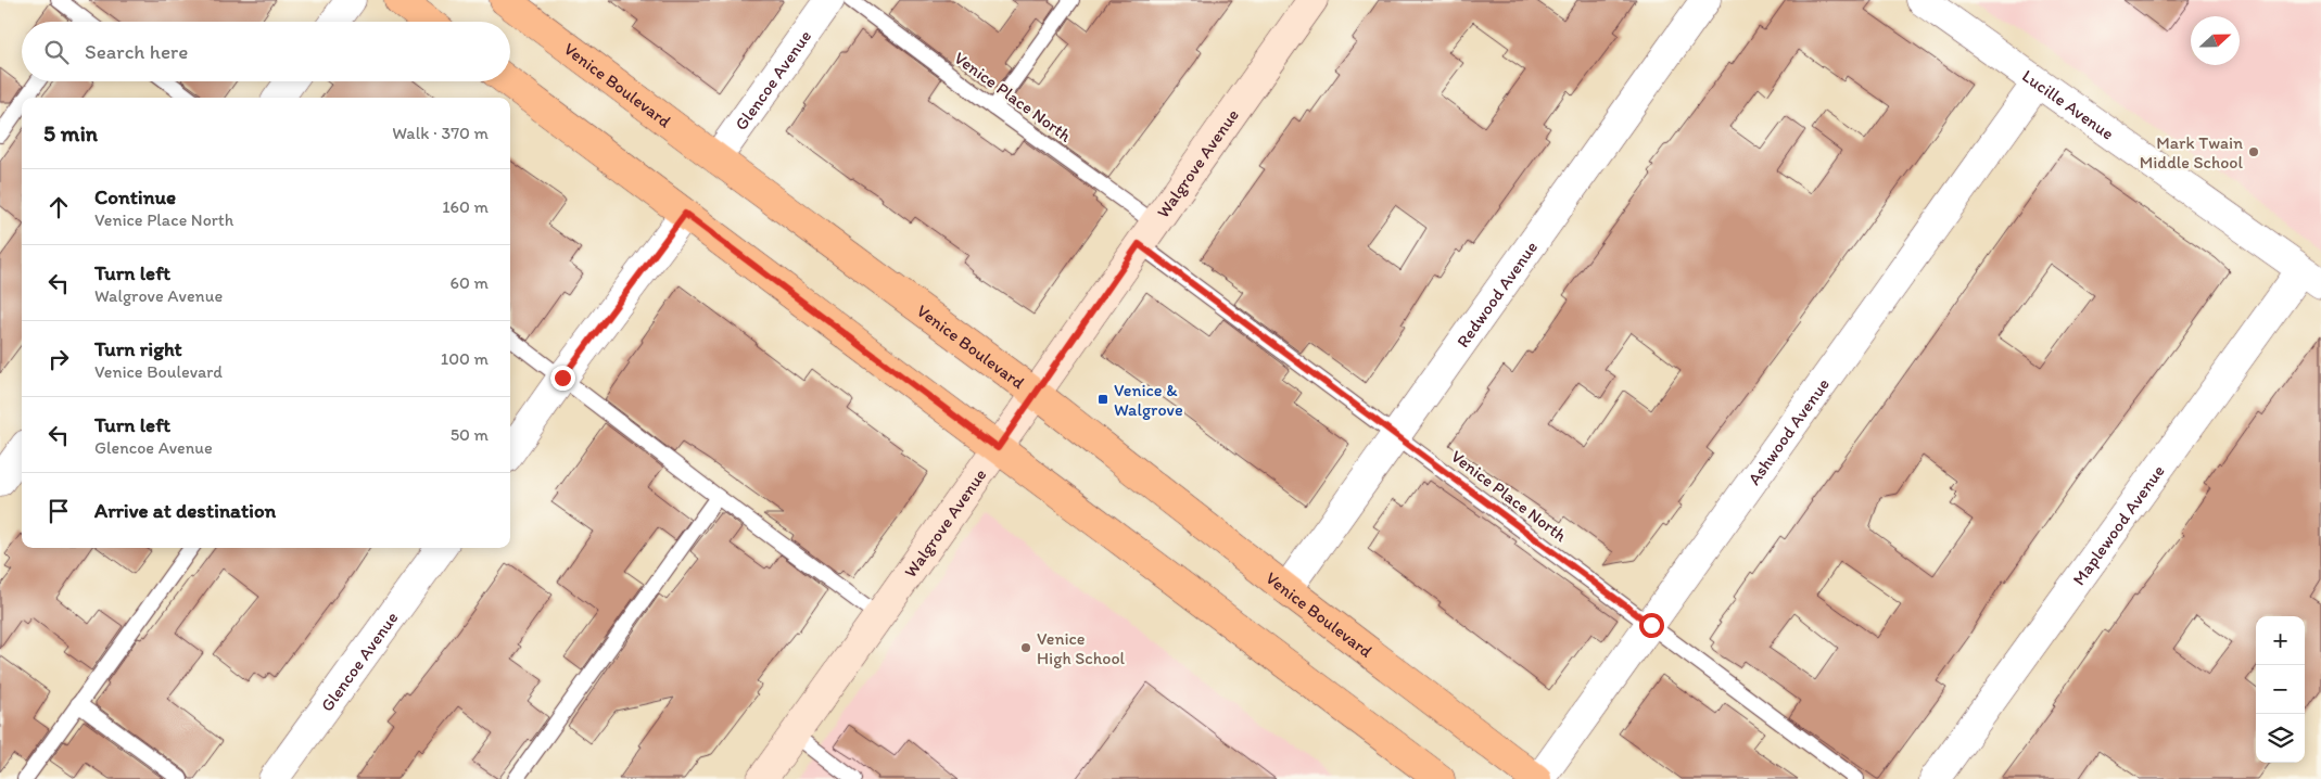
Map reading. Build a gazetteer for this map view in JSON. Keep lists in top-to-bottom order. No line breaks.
{"streets":{"main road":["Venice Boulevard"],"street":["Glencoe Avenue","Lucille Avenue","Walgrove Avenue","Redwood Avenue","Ashwood Avenue","Maplewood Avenue"],"lane":["Venice Place North"]},"crossings":[["Glencoe Avenue","Venice Boulevard"],["Venice Boulevard","Walgrove Avenue"],["Venice Boulevard","Redwood Avenue"],["Venice Place North","Walgrove Avenue"],["Venice Place North","Redwood Avenue"],["Venice Place North","Ashwood Avenue"],["Lucille Avenue","Ashwood Avenue"],["Lucille Avenue","Maplewood Avenue"]],"places":{"other":["Mark Twain Middle School","Venice High School"],"transit":["Venice & Walgrove"]},"north":"right","page":{"search":"Search here","heading":["5 min","Walk · 370 m"],"list":[["Continue","Venice Place North","160 m"],["Turn left","Walgrove Avenue","60 m"],["Turn right","Venice Boulevard","100 m"],["Turn left","Glencoe Avenue","50 m"],"Arrive at destination"],"map_buttons":["+","−"]}}
